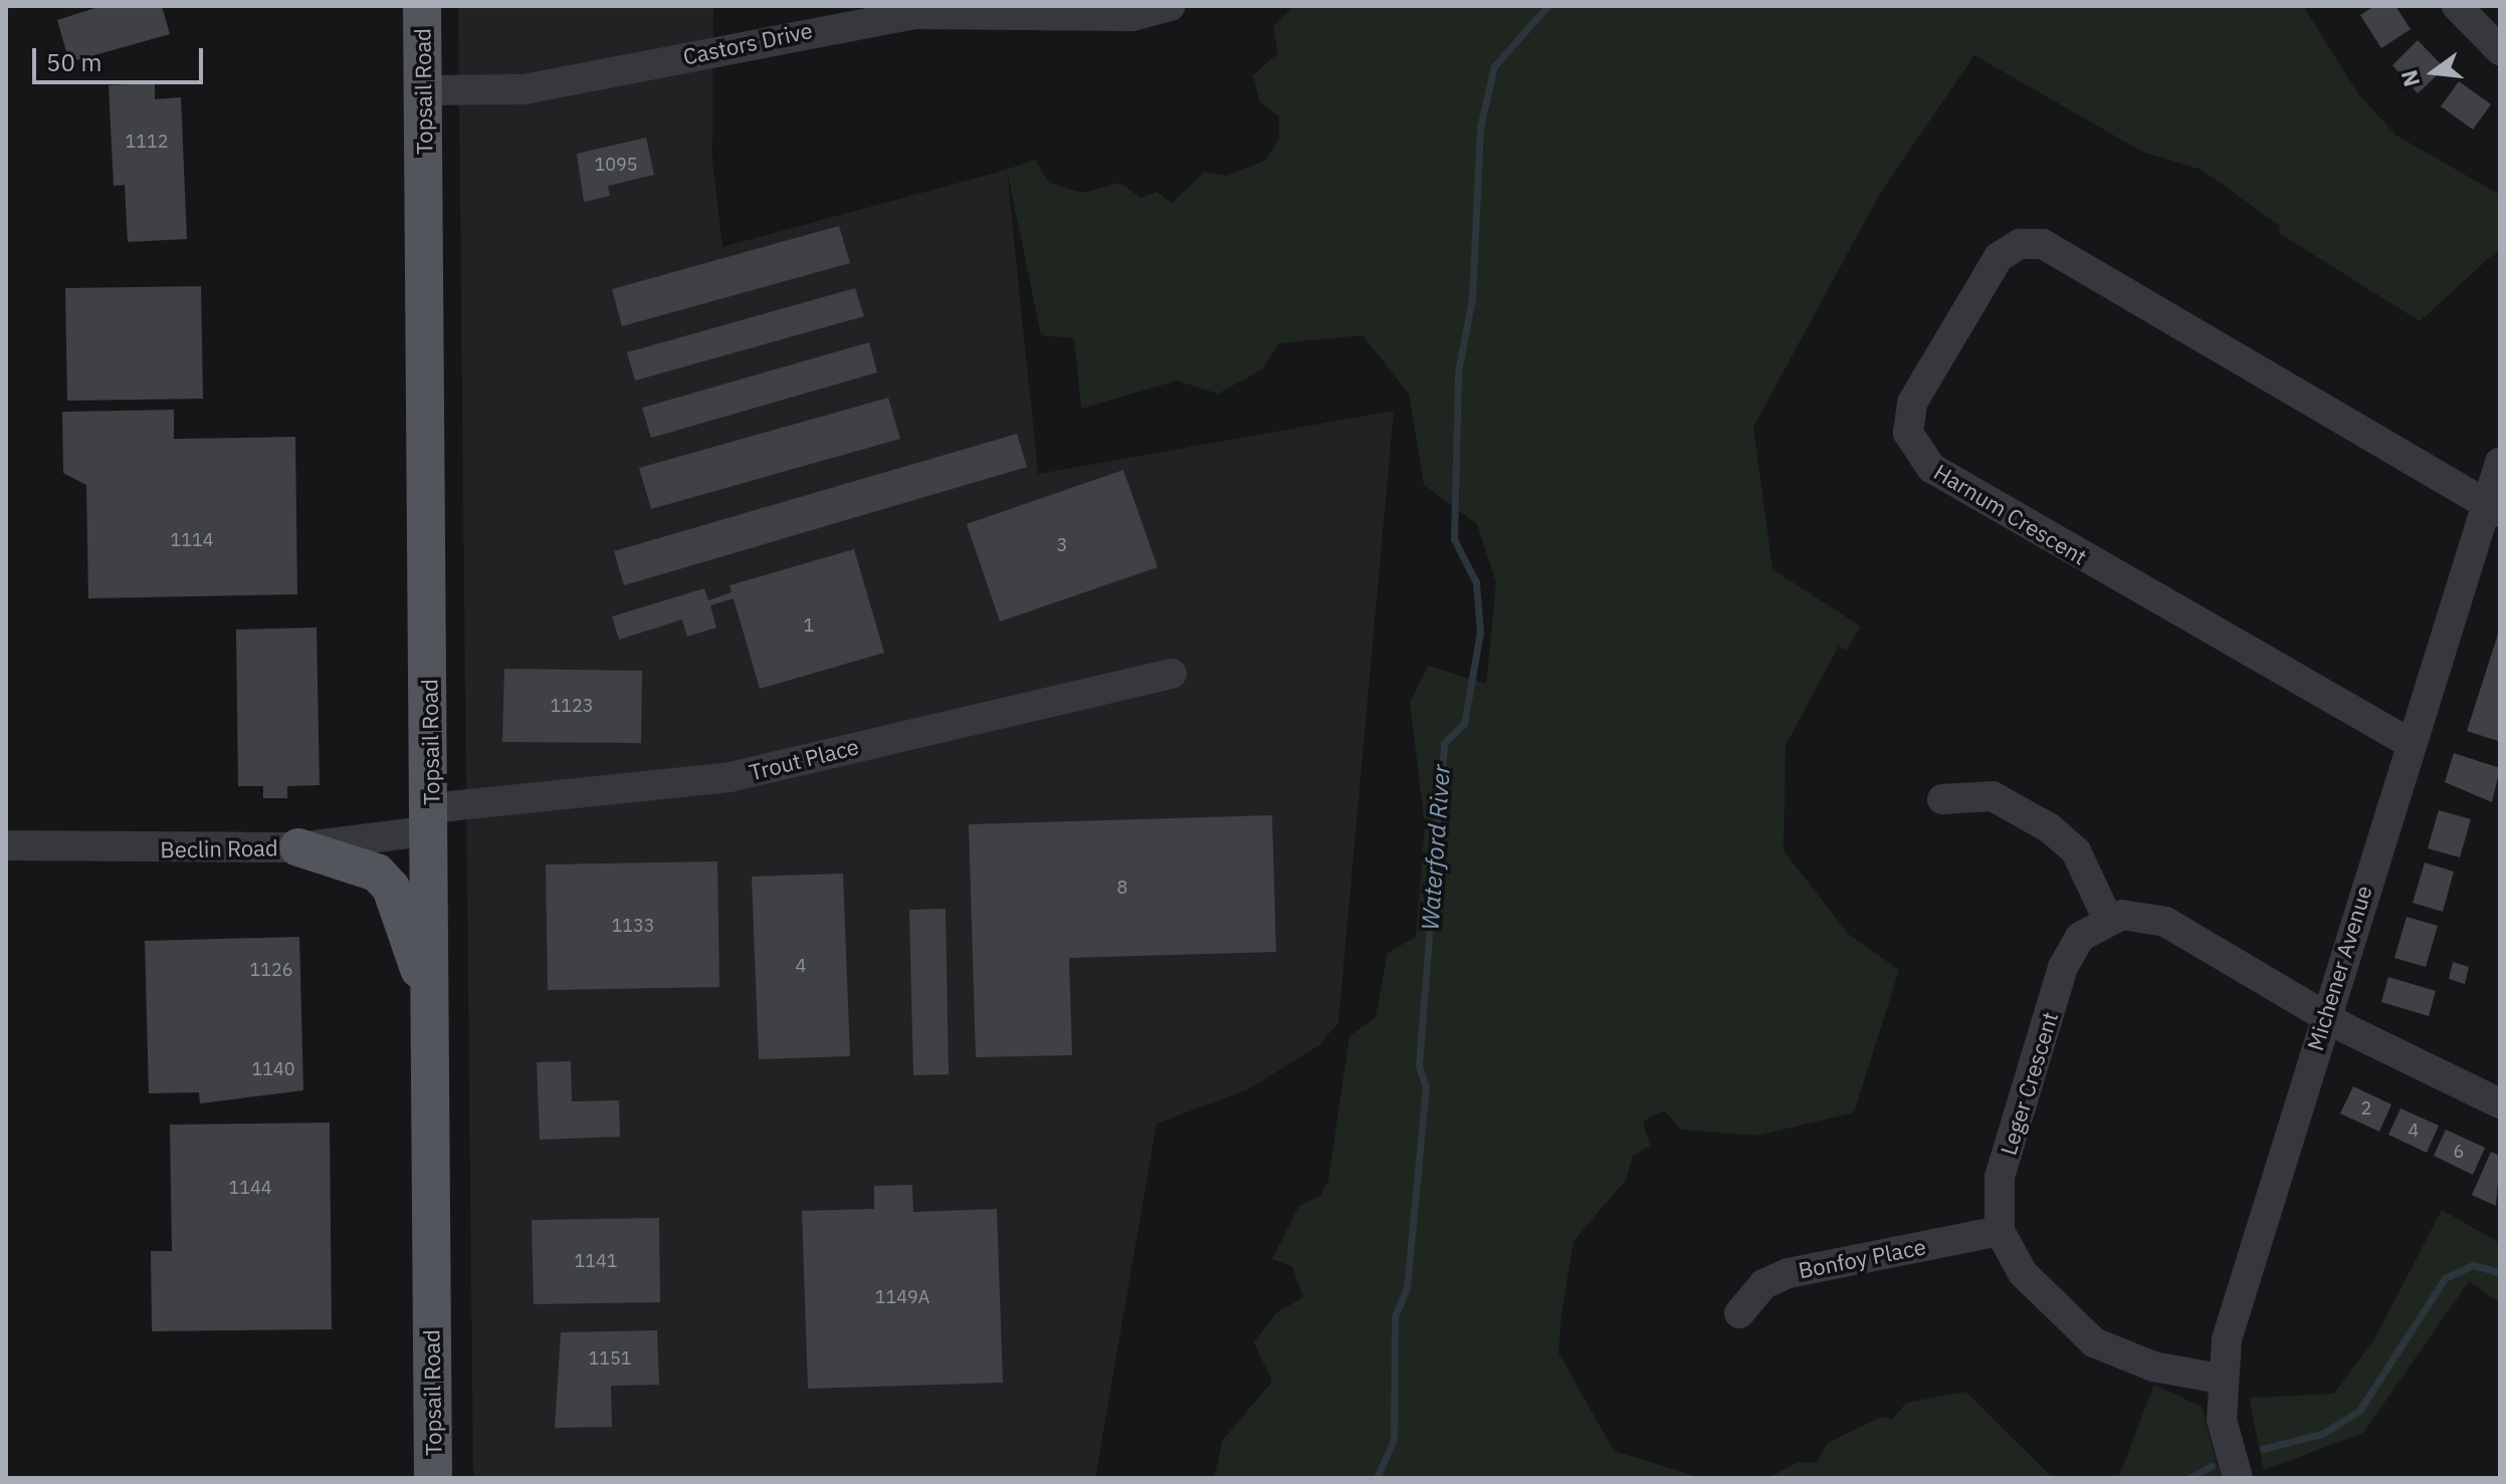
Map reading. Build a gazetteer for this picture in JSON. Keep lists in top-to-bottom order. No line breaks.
{"streets":{"main road":["Topsail Road"],"street":["Castors Drive","Harnum Crescent","Trout Place","Beclin Road","Michener Avenue","Leger Crescent","Bonfoy Place"]},"crossings":[["Castors Drive","Topsail Road"],["Topsail Road","Trout Place"],["Topsail Road","Beclin Road"],["Harnum Crescent","Michener Avenue"],["Trout Place","Beclin Road"],["Michener Avenue","Leger Crescent"],["Leger Crescent","Bonfoy Place"]],"water":["Waterford River"],"house_numbers":["1112","1095","1114","3","1","1123","8","1133","4","1126","1140","2","4","6","1144","1141","1149A","1151"],"scale_bar":"50 m","north":"left"}
